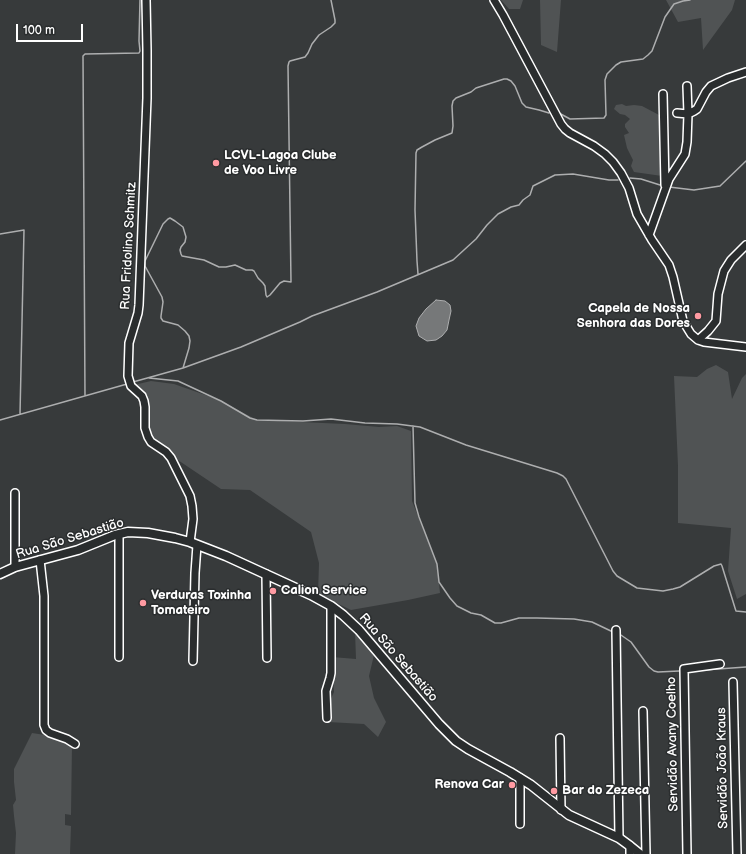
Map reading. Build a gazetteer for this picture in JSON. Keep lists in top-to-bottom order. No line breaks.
{"streets":{"main road":["Rua São Sebastião"],"street":["Rua Fridolino Schmitz","Servidão Avany Coelho","Servidão João Kraus"]},"crossings":[["Rua Fridolino Schmitz","Rua São Sebastião"]],"places":["LCVL-Lagoa Clube de Voo Livre","Capela de Nossa Senhora das Dores","Calion Service","Verduras Toxinha Tomateiro","Renova Car","Bar do Zezeca"],"scale_bar":"100 m"}
